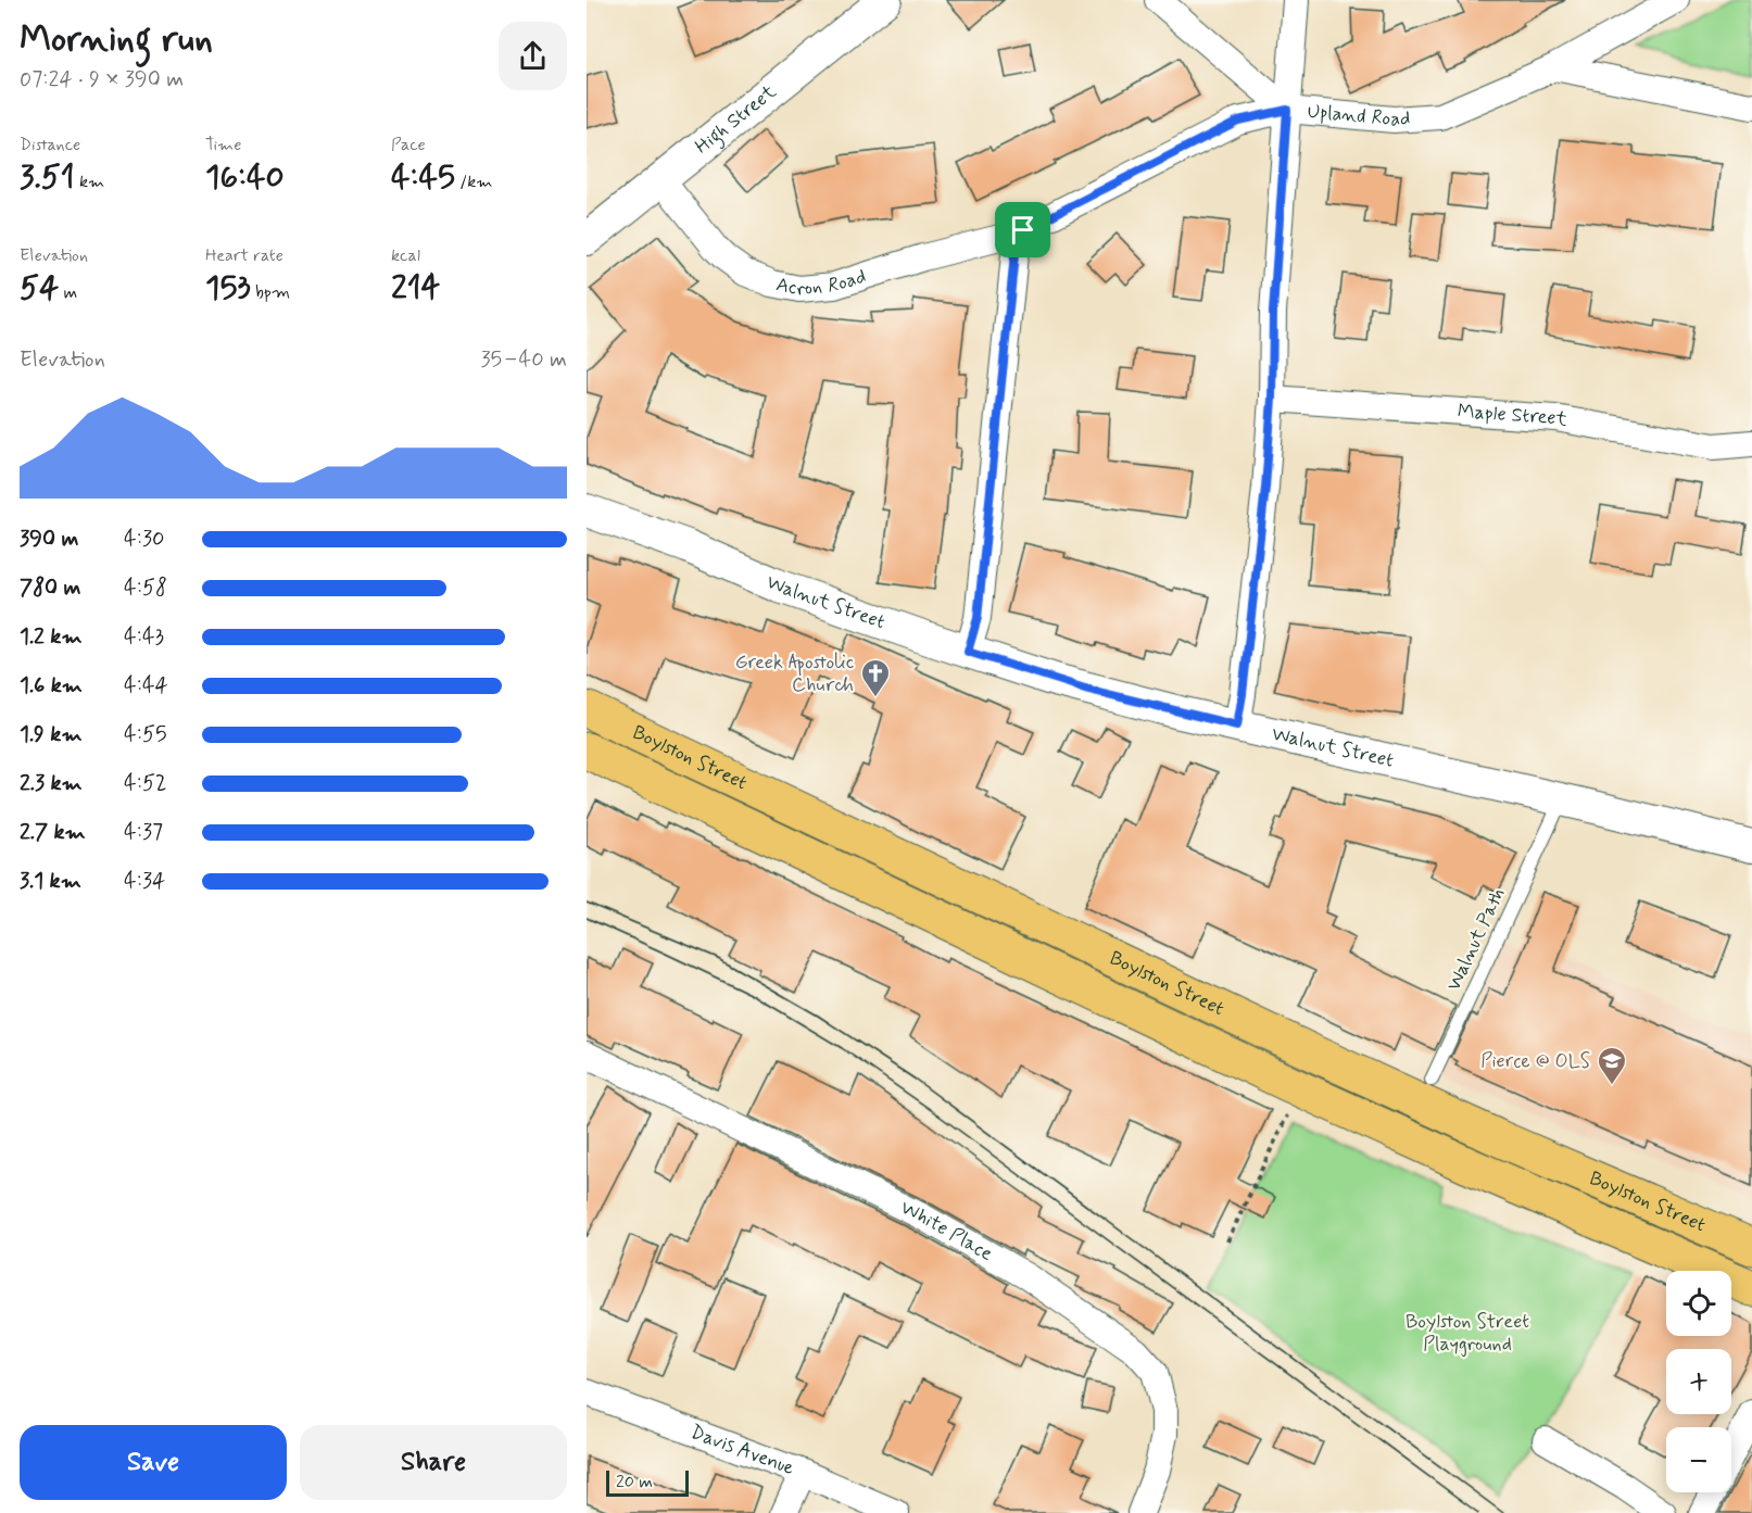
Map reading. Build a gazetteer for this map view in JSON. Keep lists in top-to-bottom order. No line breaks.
{"streets":{"highway":["Boylston Street"],"street":["Upland Road","High Street","Acron Road","Maple Street","Walnut Street","White Place","Davis Avenue"],"lane":["Walnut Path"]},"crossings":[["Upland Road","Acron Road"],["High Street","Acron Road"]],"parks":["Boylston Street Playground"],"places":{"church":["Greek Apostolic Church"],"school or university":["Pierce @ OLS"]},"scale_bar":"20 m","page":{"heading":["Morning run","07:24 · 9 × 390 m"],"stats":[["Distance","3.51 km"],["Time","16:40"],["Pace","4:45 /km"],["Elevation","54 m"],["Heart rate","153 bpm"],["kcal","214"]],"chart":["Elevation","35–40 m"],"list":[{"name":"390 m","note":"4:30"},{"name":"780 m","note":"4:58"},{"name":"1.2 km","note":"4:43"},{"name":"1.6 km","note":"4:44"},{"name":"1.9 km","note":"4:55"},{"name":"2.3 km","note":"4:52"},{"name":"2.7 km","note":"4:37"},{"name":"3.1 km","note":"4:34"}],"map_buttons":["+","−"],"buttons":["Save","Share"],"scale":"20 m"}}
